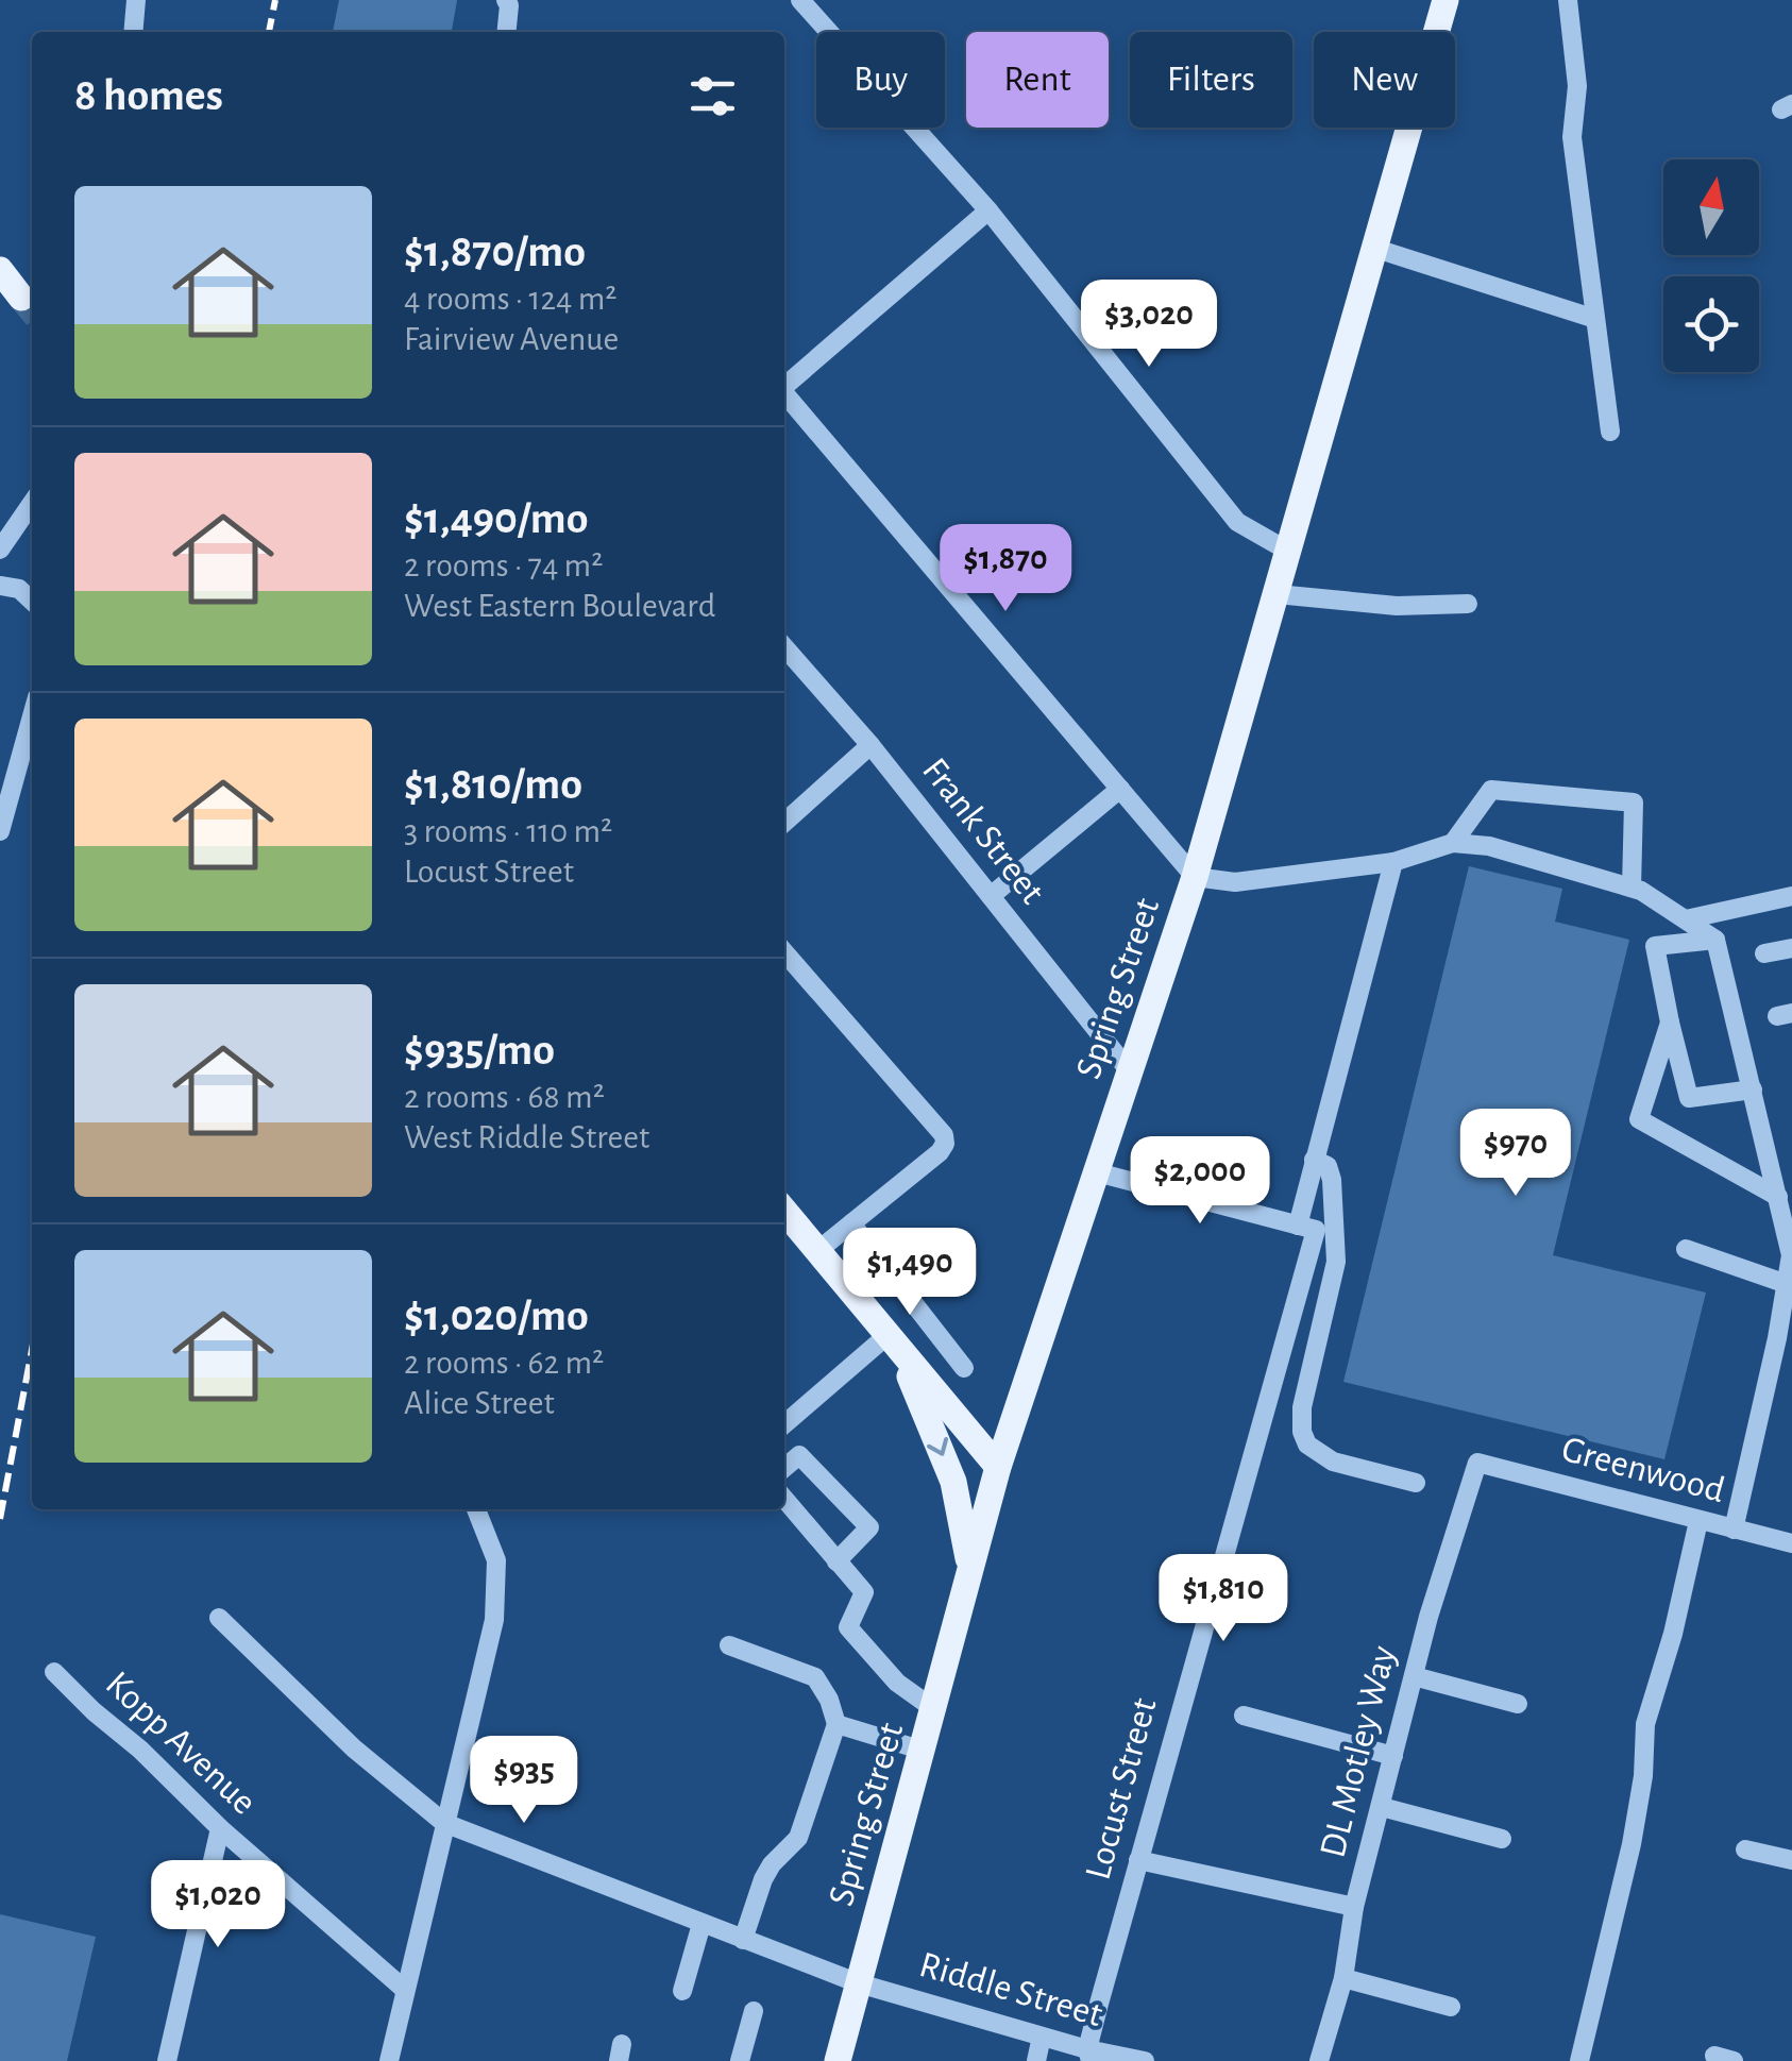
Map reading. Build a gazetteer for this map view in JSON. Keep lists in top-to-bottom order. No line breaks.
{"streets":{"main road":["Spring Street"],"street":["Frank Street","Greenwood","Kopp Avenue","DL Motley Way","Locust Street","Riddle Street"]},"crossings":[["Frank Street","Spring Street"],["Spring Street","Riddle Street"],["Greenwood","DL Motley Way"],["Locust Street","Riddle Street"]],"north":"top","page":{"chip":["Buy","Rent","Filters","New"],"heading":"8 homes","list":[{"name":"$1,870/mo","note":"4 rooms · 124 m² · Fairview Avenue"},{"name":"$1,490/mo","note":"2 rooms · 74 m² · West Eastern Boulevard"},{"name":"$1,810/mo","note":"3 rooms · 110 m² · Locust Street"},{"name":"$935/mo","note":"2 rooms · 68 m² · West Riddle Street"},{"name":"$1,020/mo","note":"2 rooms · 62 m² · Alice Street"}],"price":["$3,020","$1,870","$970","$2,000","$1,490","$1,810","$935","$1,020"]}}
